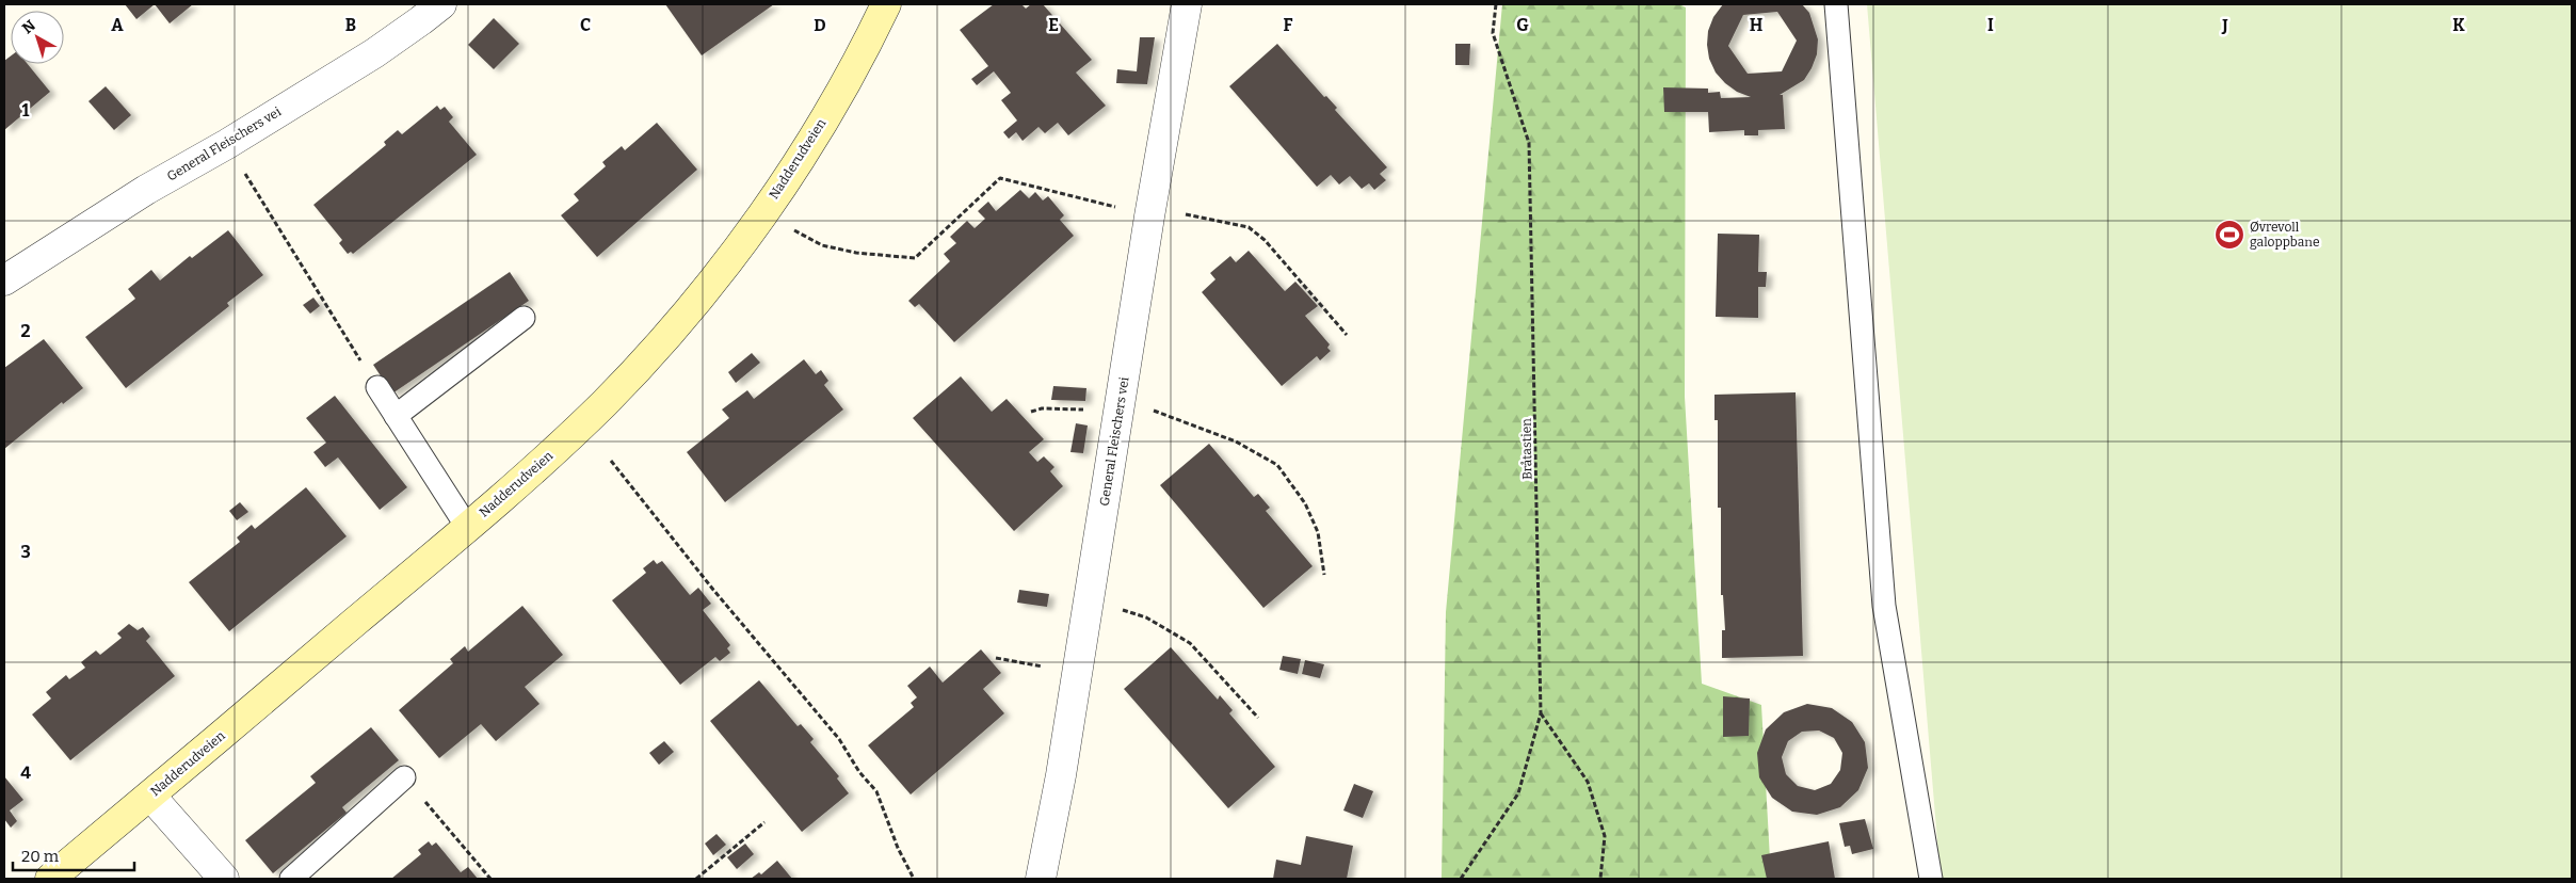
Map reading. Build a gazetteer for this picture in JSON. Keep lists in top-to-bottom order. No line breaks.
{"streets":{"main road":["Nadderudveien"],"street":["General Fleischers vei"],"path":["Bråtastien"]},"places":{"sports":["Øvrevoll galoppbane"]},"scale_bar":"20 m","north":"top left","grid":{"columns":["A","B","C","D","E","F","G","H","I","J","K"],"rows":["1","2","3","4"]}}
